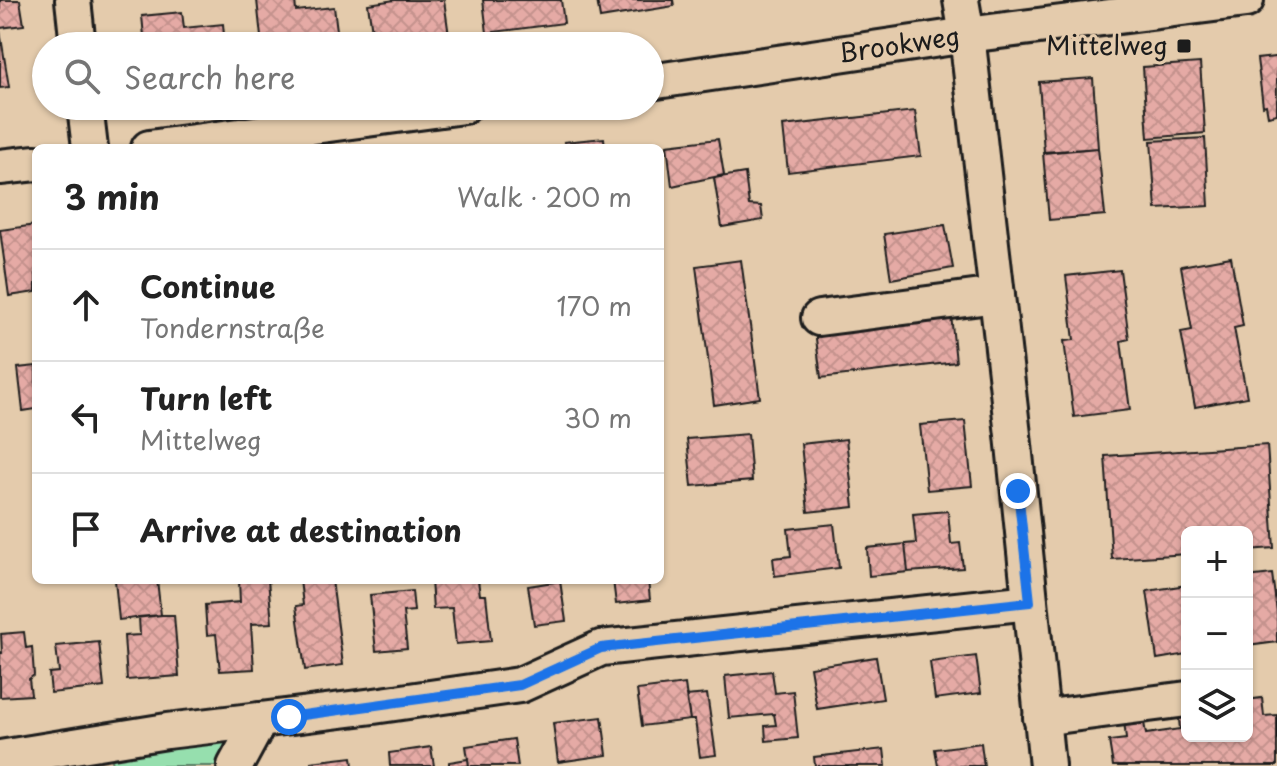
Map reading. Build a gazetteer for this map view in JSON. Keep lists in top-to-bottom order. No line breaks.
{"streets":{"street":["Brookweg"]},"places":{"transit":["Mittelweg"]},"page":{"search":"Search here","heading":["3 min","Walk · 200 m"],"list":[["Continue","Tondernstraße","170 m"],["Turn left","Mittelweg","30 m"],"Arrive at destination"],"map_buttons":["+","−"]}}
